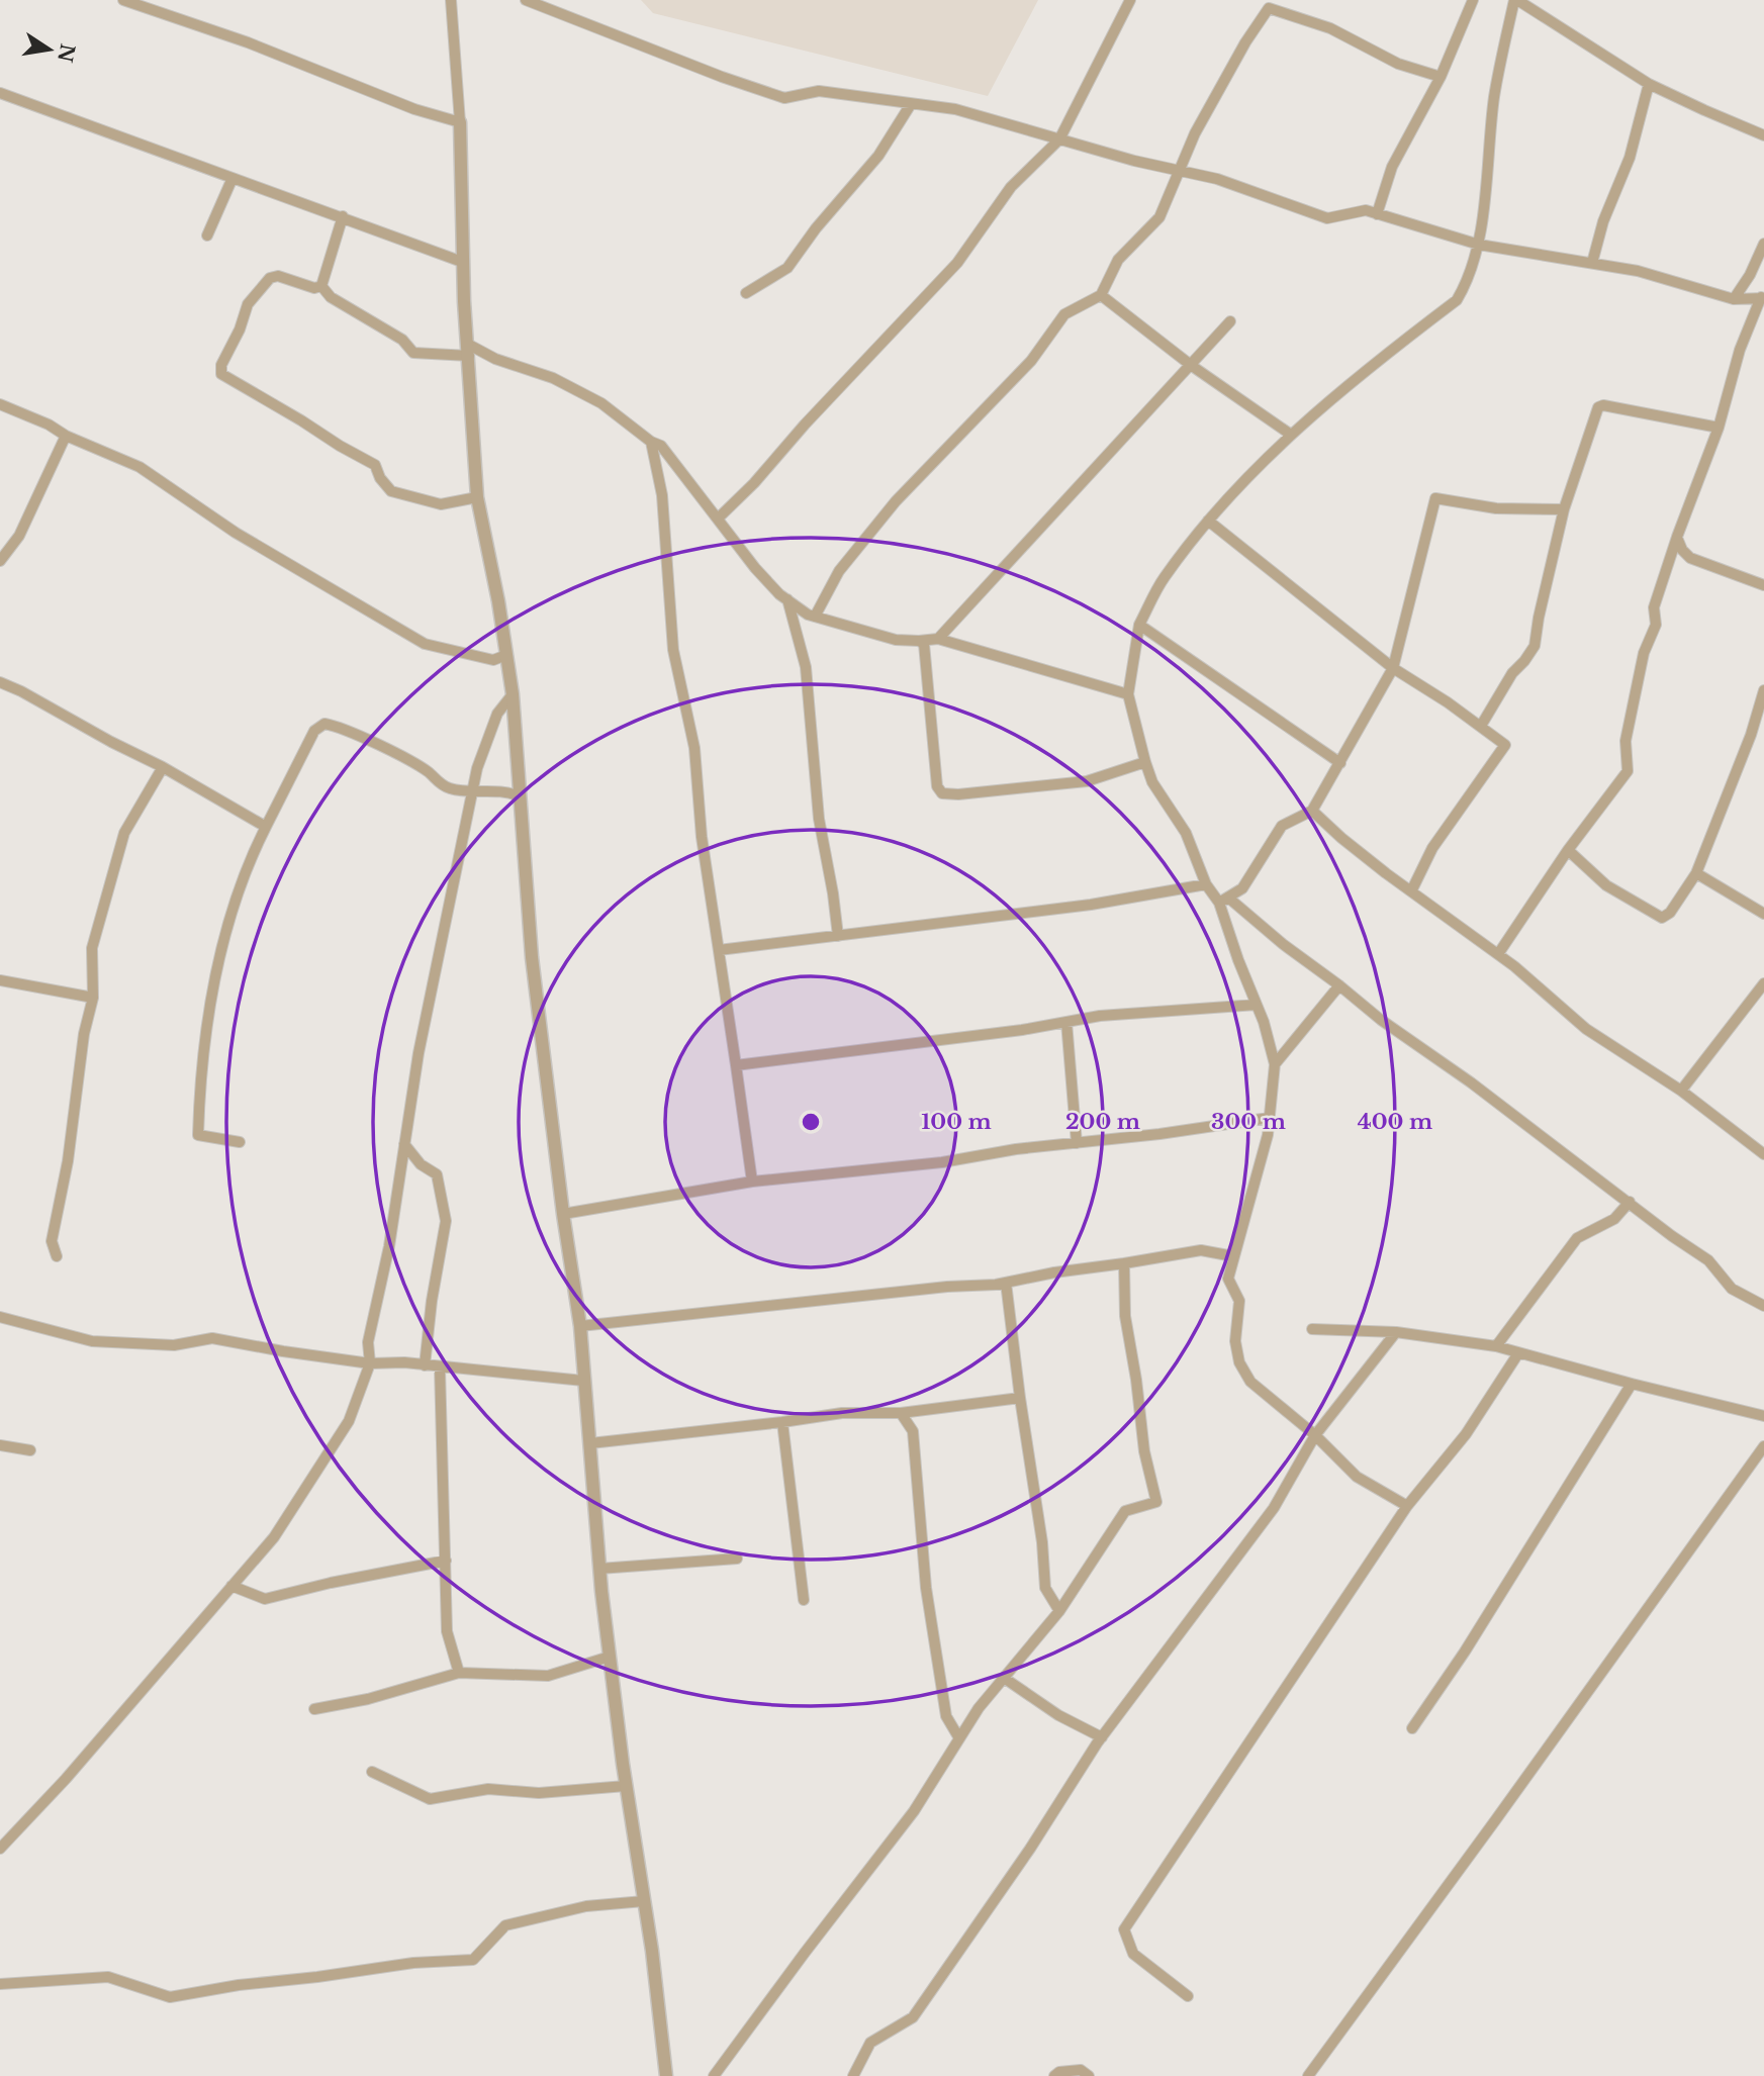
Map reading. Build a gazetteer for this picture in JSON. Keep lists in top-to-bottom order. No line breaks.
{"north":"right","rings":["100 m","200 m","300 m","400 m"]}
